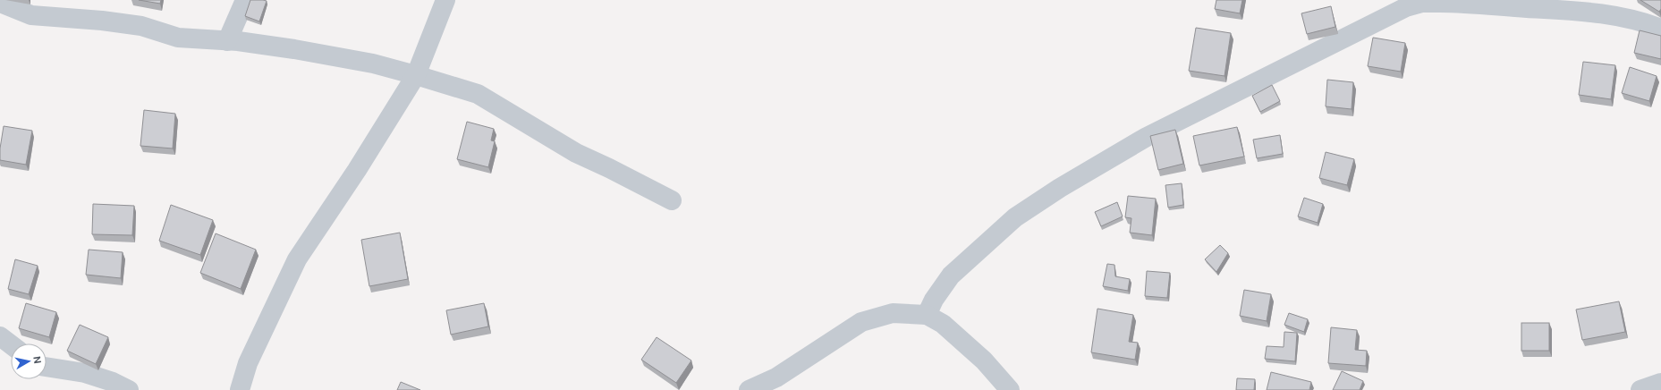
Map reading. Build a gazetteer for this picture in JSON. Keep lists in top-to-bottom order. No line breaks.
{"north":"right"}
